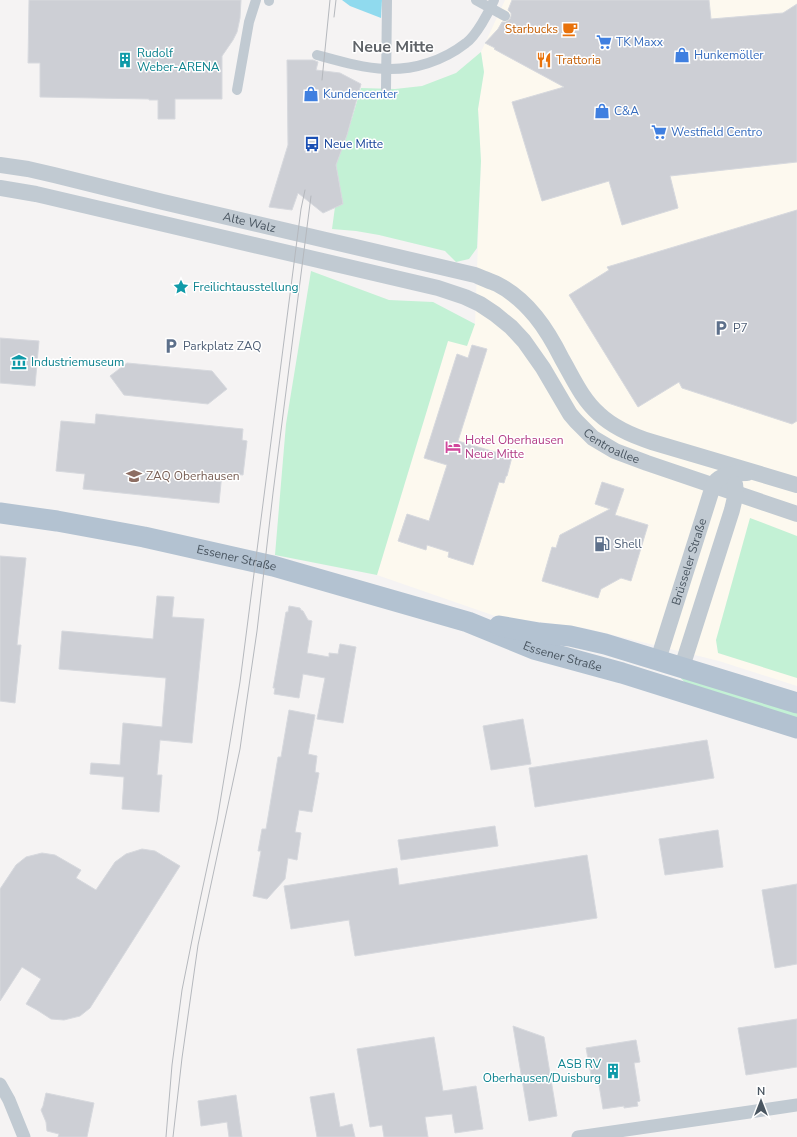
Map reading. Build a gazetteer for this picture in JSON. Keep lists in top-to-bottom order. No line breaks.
{"streets":{"main road":["Essener Straße"],"street":["Alte Walz","Centroallee","Brüsseler Straße"]},"crossings":[["Alte Walz","Centroallee"],["Centroallee","Brüsseler Straße"],["Essener Straße","Brüsseler Straße"]],"districts":["Neue Mitte"],"places":{"cafe":["Starbucks"],"supermarket":["TK Maxx","Westfield Centro"],"shop":["Hunkemöller","Kundencenter","C&A"],"building":["Rudolf Weber-ARENA","ASB RV Oberhausen/Duisburg"],"restaurant":["Trattoria"],"bus stop":["Neue Mitte"],"place":["Freilichtausstellung"],"parking":["P7","Parkplatz ZAQ"],"museum":["Industriemuseum"],"hotel":["Hotel Oberhausen Neue Mitte"],"school or university":["ZAQ Oberhausen"],"fuel station":["Shell"]},"north":"top"}
